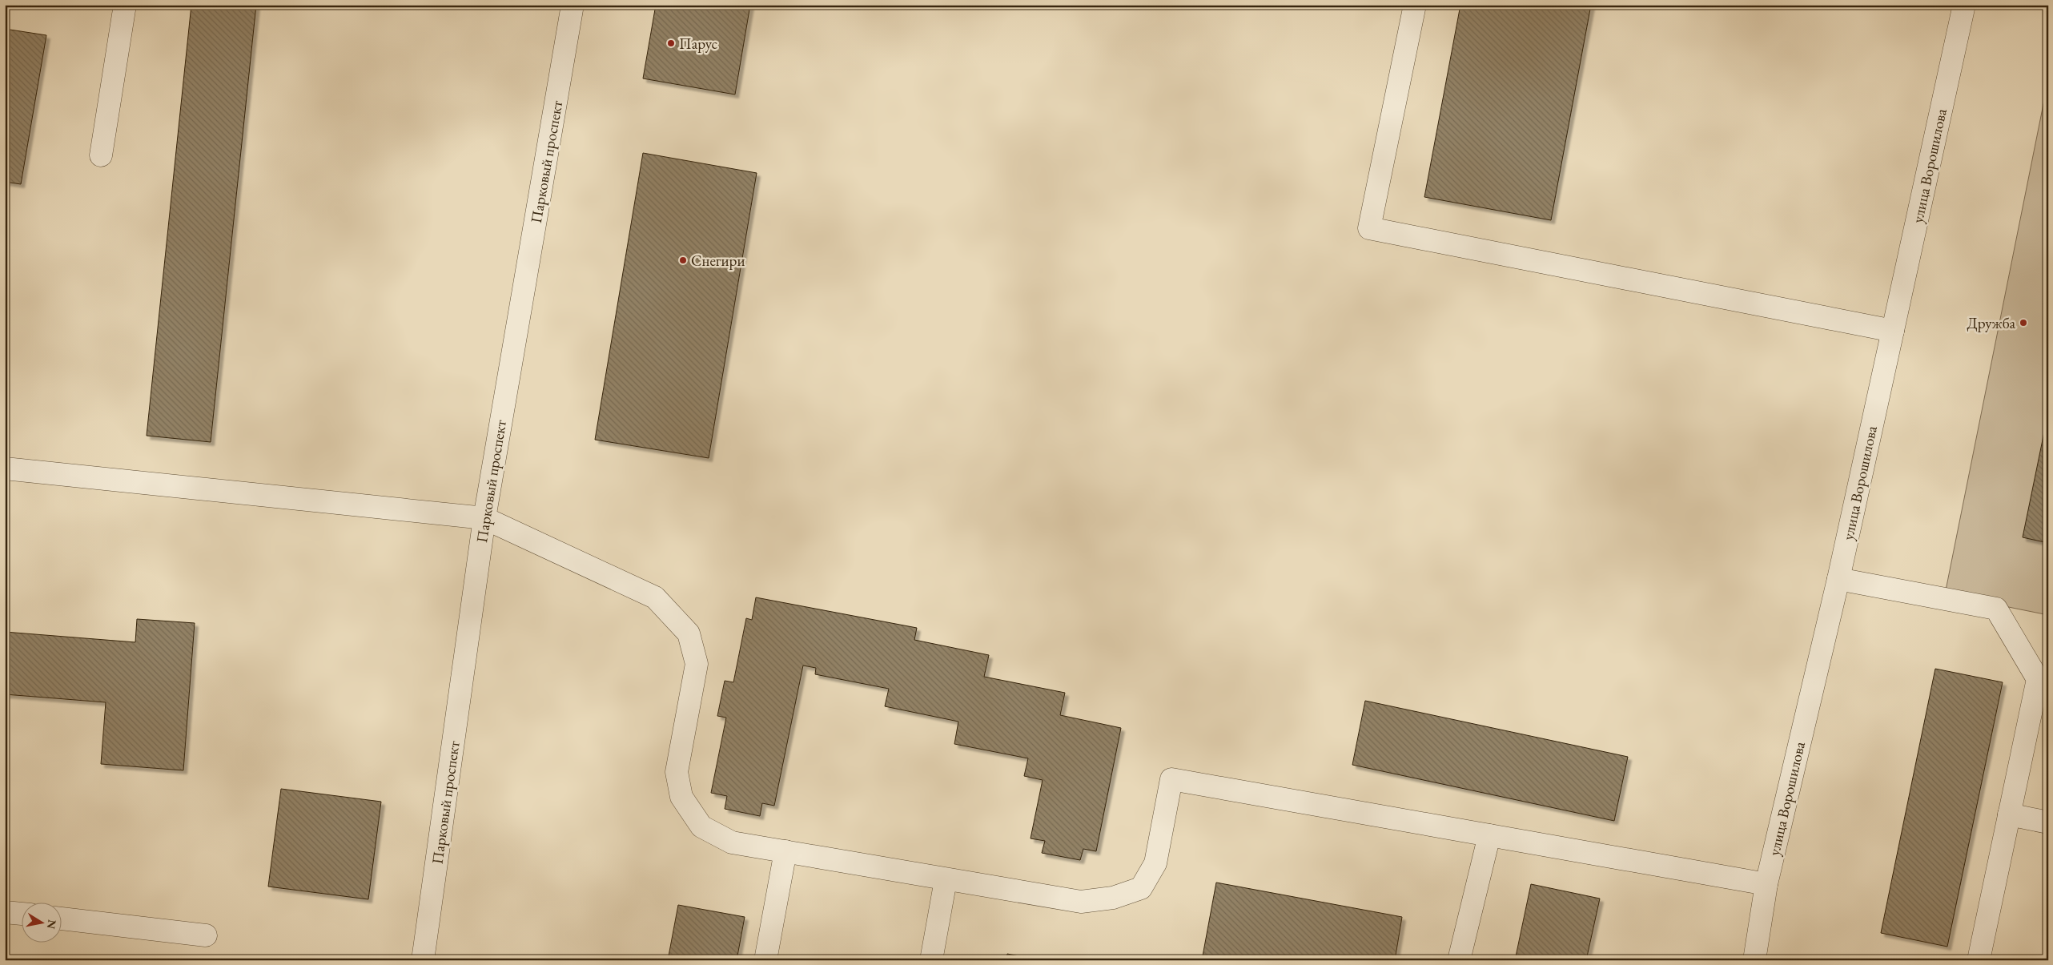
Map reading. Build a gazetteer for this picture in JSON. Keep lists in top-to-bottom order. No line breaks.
{"streets":{"street":["Парковый проспект","улица Ворошилова"]},"places":["Парус","Снегири","Дружба"],"north":"right"}
